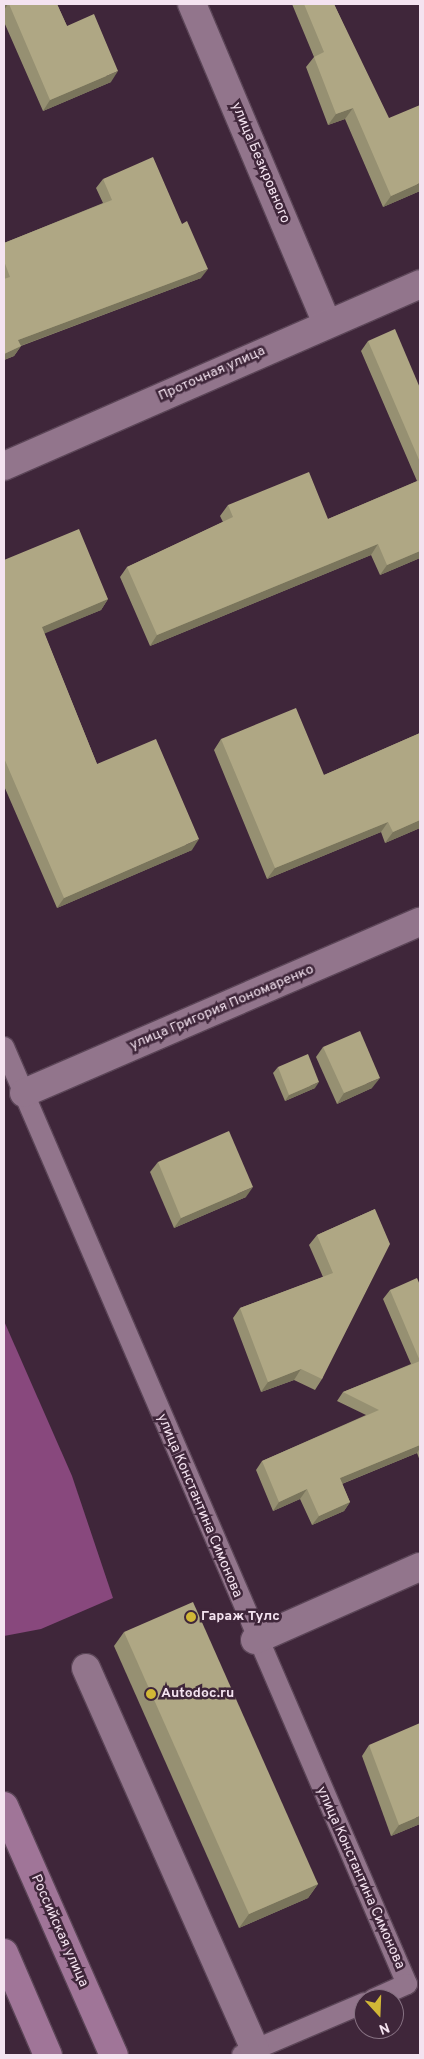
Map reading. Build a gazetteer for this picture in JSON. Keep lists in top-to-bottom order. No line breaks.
{"streets":{"main road":["Российская улица"],"street":["улица Безкровного","Проточная улица","улица Григория Пономаренко"],"lane":["улица Константина Симонова"]},"crossings":[["улица Безкровного","Проточная улица"],["улица Григория Пономаренко","улица Константина Симонова"]],"places":["Гараж Тулс","Autodoc.ru"],"north":"bottom"}
